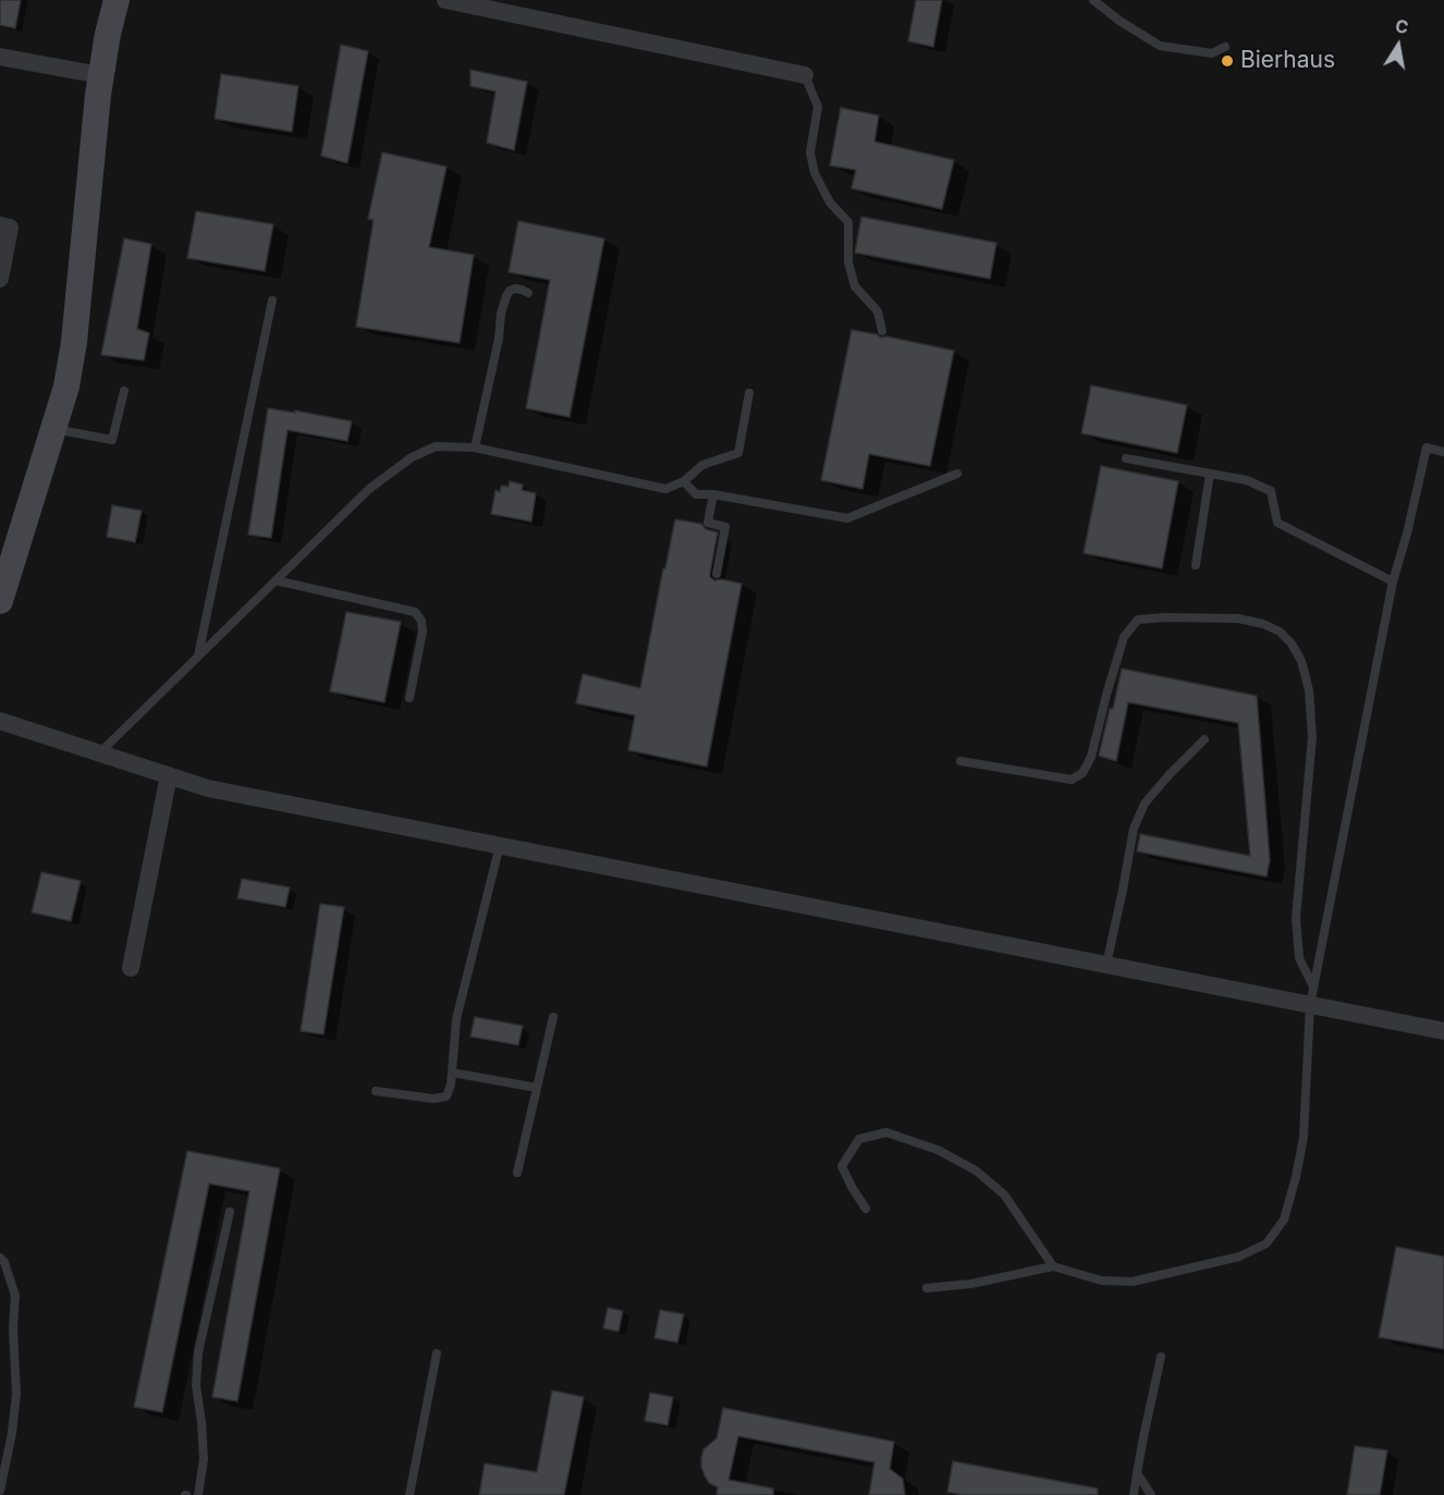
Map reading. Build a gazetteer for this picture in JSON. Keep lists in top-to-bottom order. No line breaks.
{"places":["Bierhaus"],"north":"top"}
